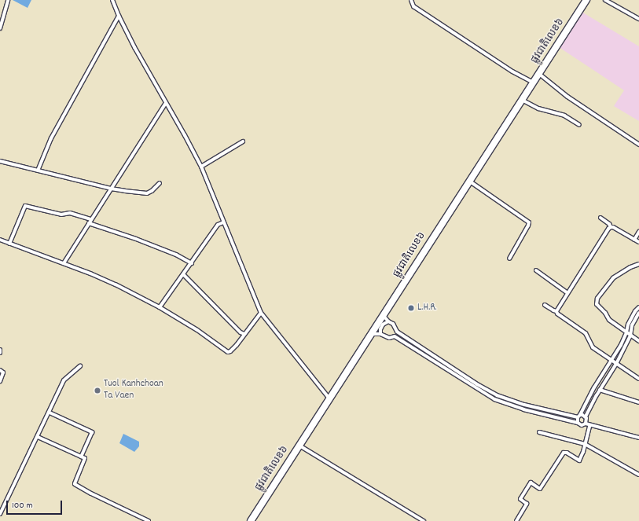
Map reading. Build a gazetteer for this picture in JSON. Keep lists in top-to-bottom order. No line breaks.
{"streets":{"highway":["ផ្លូវជាតិលេខ៦"]},"places":["L.H.R.","Tuol Kanhchoan Ta Vaen"],"scale_bar":"100 m"}
